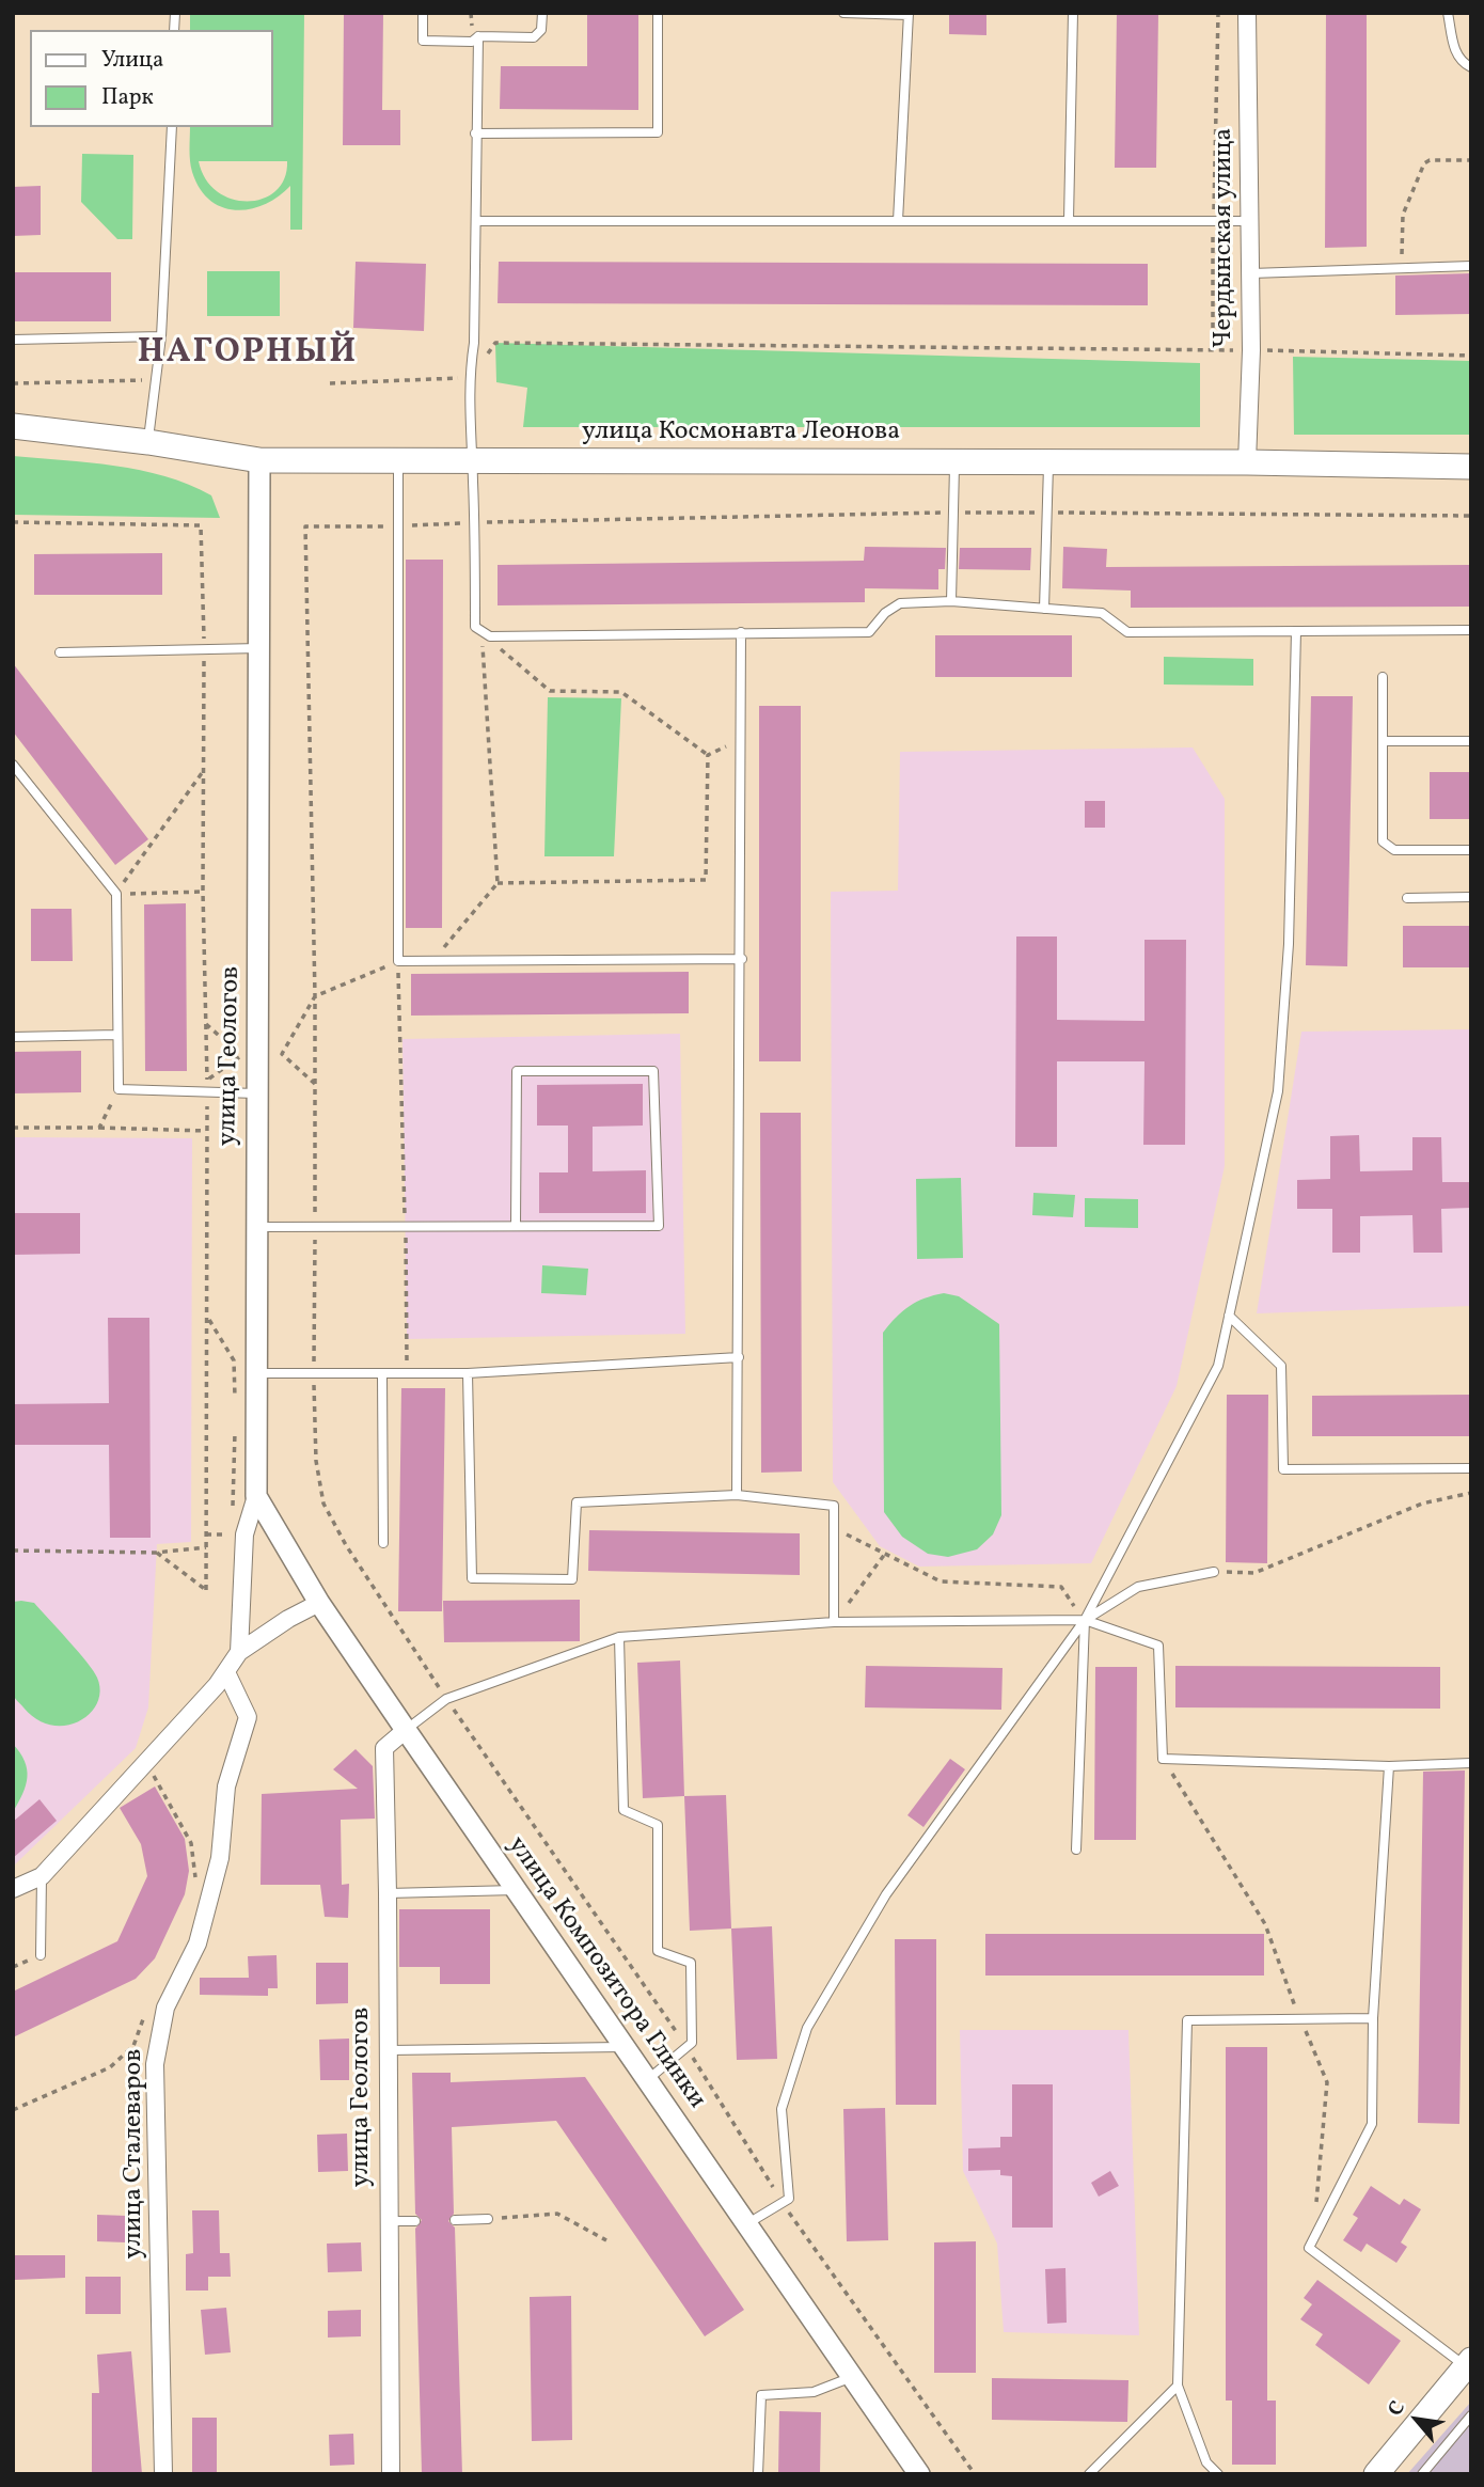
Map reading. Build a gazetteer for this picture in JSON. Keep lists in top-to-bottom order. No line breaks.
{"streets":{"main road":["улица Космонавта Леонова"],"street":["Чердынская улица","улица Геологов","улица Композитора Глинки","улица Сталеваров"]},"crossings":[["Чердынская улица","улица Космонавта Леонова"],["улица Космонавта Леонова","улица Геологов"],["улица Геологов","улица Композитора Глинки"]],"districts":["НАГОРНЫЙ"],"legend":["Улица","Парк"],"north":"top left"}
